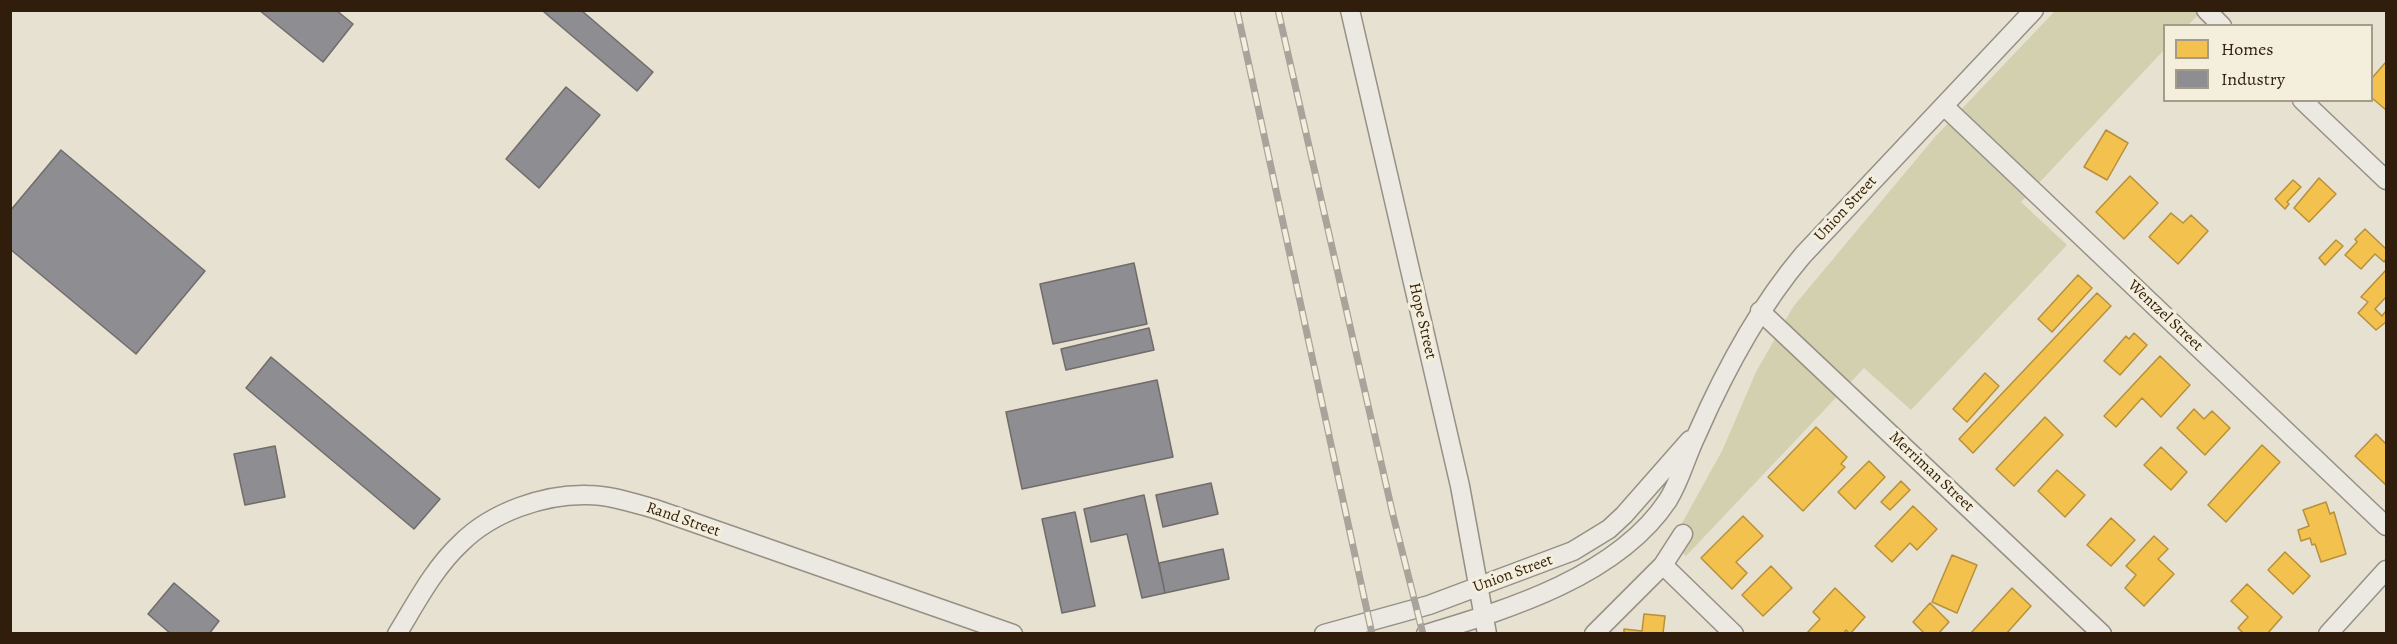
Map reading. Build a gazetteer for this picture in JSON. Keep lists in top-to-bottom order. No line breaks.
{"streets":{"street":["Union Street","Wentzel Street","Hope Street","Merriman Street","Rand Street"]},"crossings":[["Union Street","Wentzel Street"],["Union Street","Hope Street"],["Union Street","Merriman Street"]],"legend":["Homes","Industry"]}
